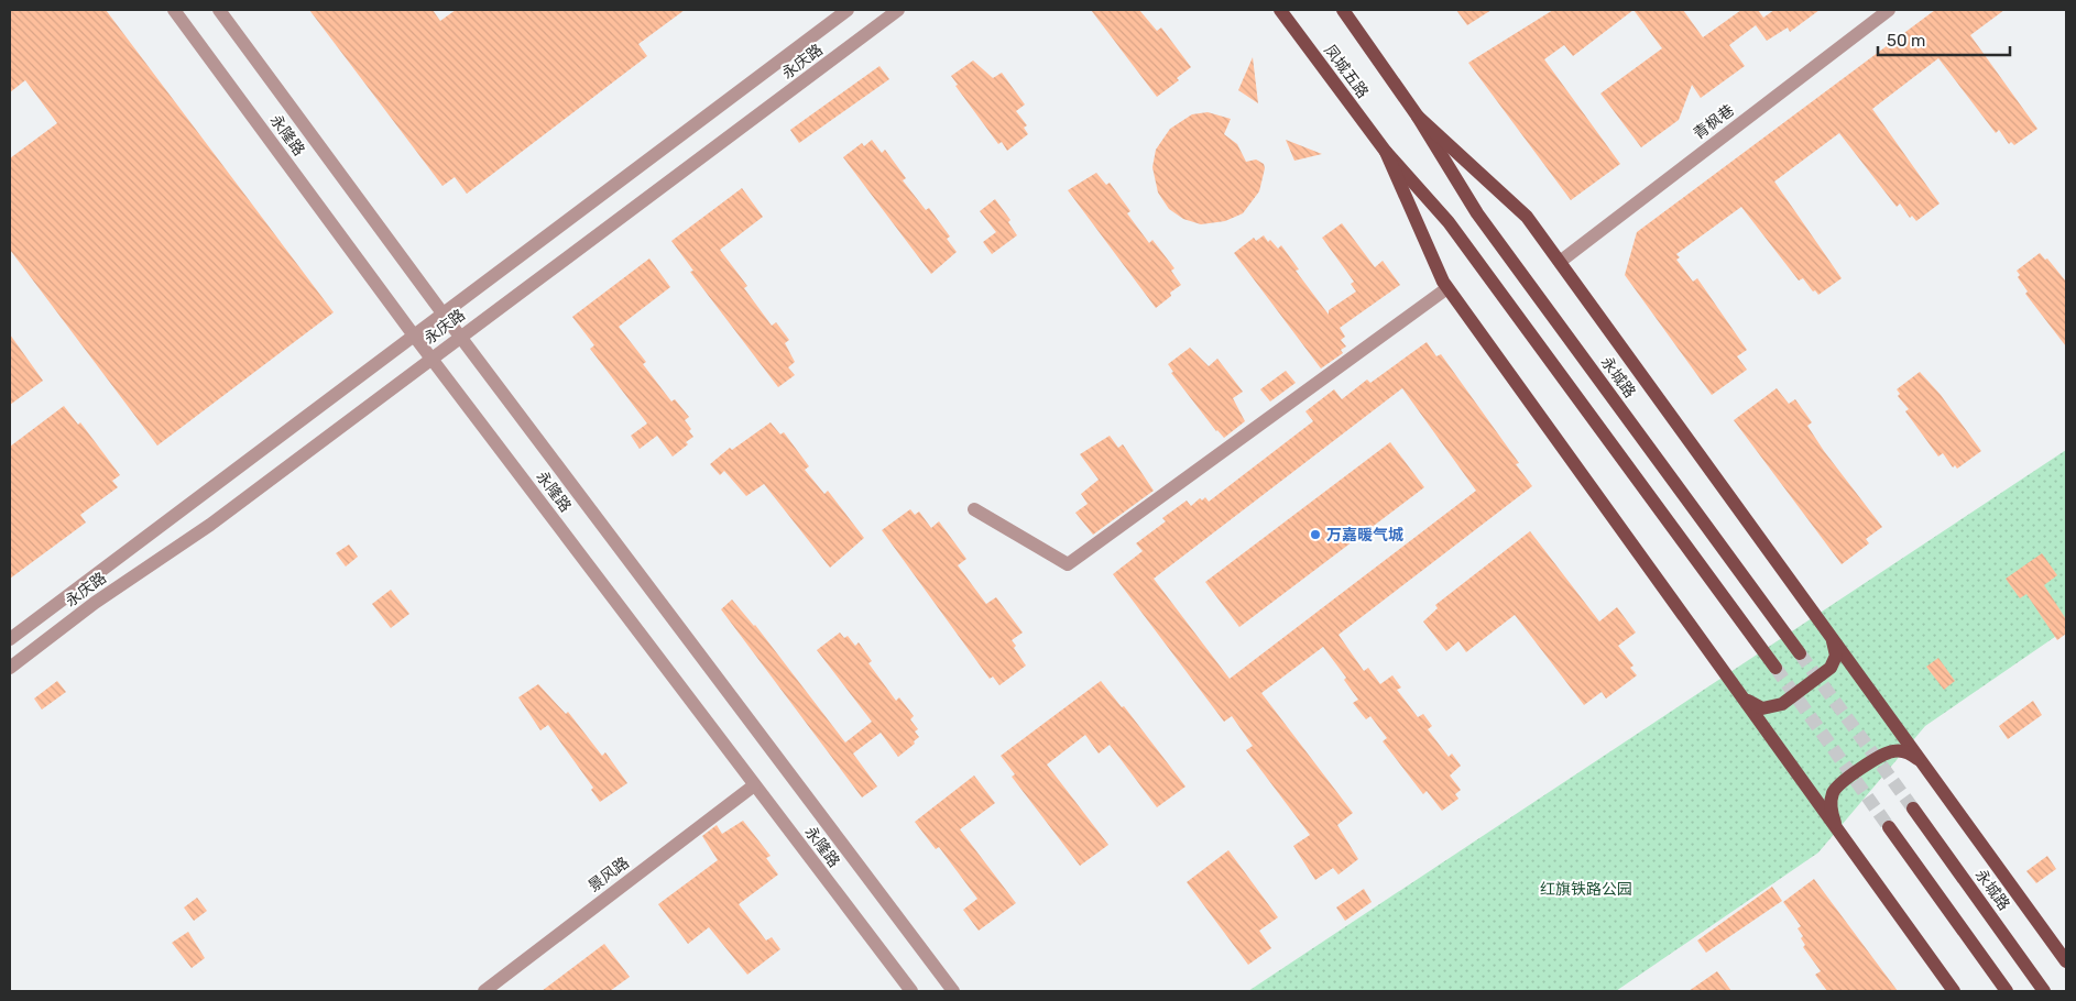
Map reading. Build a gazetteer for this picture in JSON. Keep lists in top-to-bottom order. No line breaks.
{"streets":{"main road":["凤城五路","永城路"],"street":["永庆路","青枫巷","永隆路","景风路"]},"crossings":[["永庆路","永隆路"],["凤城五路","永城路"],["永隆路","景风路"]],"parks":["红旗铁路公园"],"places":["万嘉暖气城"],"scale_bar":"50 m"}
